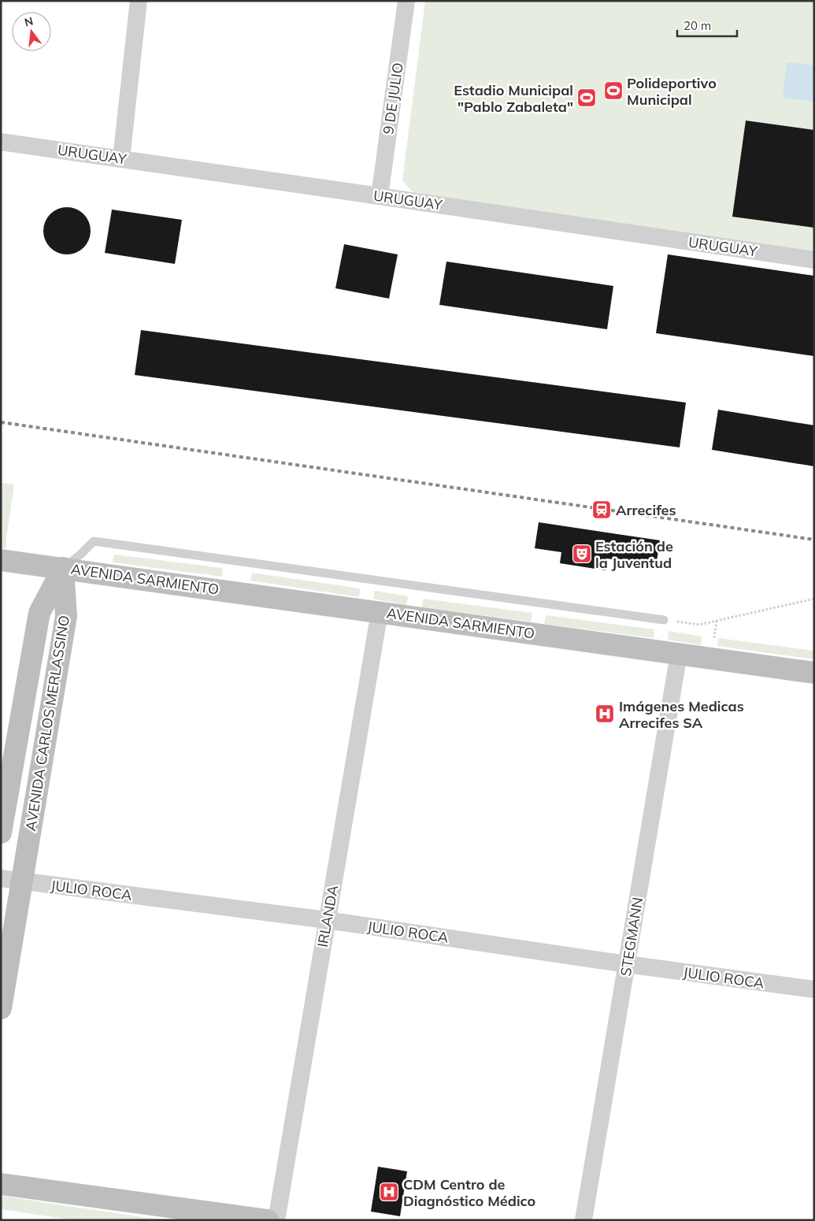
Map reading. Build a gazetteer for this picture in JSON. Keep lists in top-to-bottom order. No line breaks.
{"streets":{"street":["9 DE JULIO","URUGUAY","AVENIDA SARMIENTO","AVENIDA CARLOS MERLASSINO","JULIO ROCA","IRLANDA","STEGMANN"]},"crossings":[["9 DE JULIO","URUGUAY"],["AVENIDA SARMIENTO","AVENIDA CARLOS MERLASSINO"],["AVENIDA SARMIENTO","IRLANDA"],["AVENIDA SARMIENTO","STEGMANN"],["AVENIDA CARLOS MERLASSINO","JULIO ROCA"],["JULIO ROCA","IRLANDA"],["JULIO ROCA","STEGMANN"]],"places":{"sports":["Polideportivo Municipal","Estadio Municipal \"Pablo Zabaleta\""],"station":["Arrecifes"],"theatre":["Estación de la Juventud"],"hospital":["Imágenes Medicas Arrecifes SA","CDM Centro de Diagnóstico Médico"]},"scale_bar":"20 m","north":"top"}
